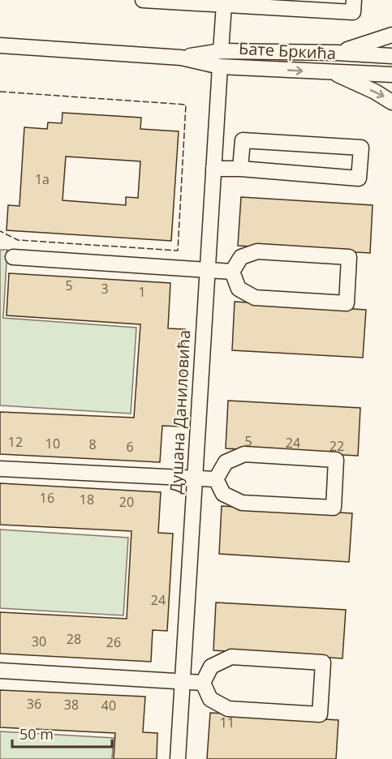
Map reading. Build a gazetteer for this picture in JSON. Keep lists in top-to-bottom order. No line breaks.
{"streets":{"street":["Бате Бркића","Душана Даниловића"]},"crossings":[["Бате Бркића","Душана Даниловића"]],"house_numbers":["1a","5","3","1","5","12","24","10","8","22","6","16","18","20","24","28","30","26","36","38","40","11"],"scale_bar":"50 m"}
